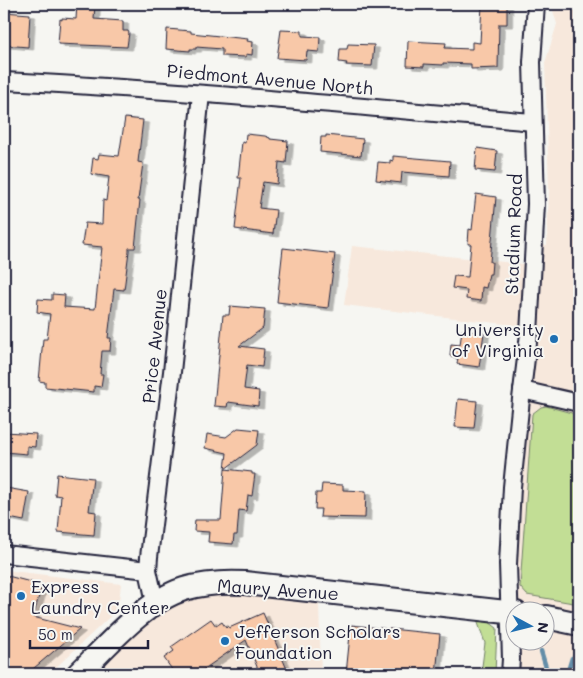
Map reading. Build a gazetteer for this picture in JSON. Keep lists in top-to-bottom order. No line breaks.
{"streets":{"main road":["Maury Avenue"],"street":["Piedmont Avenue North","Stadium Road","Price Avenue"]},"crossings":[["Piedmont Avenue North","Stadium Road"],["Piedmont Avenue North","Price Avenue"],["Price Avenue","Maury Avenue"]],"places":["University of Virginia","Express Laundry Center","Jefferson Scholars Foundation"],"scale_bar":"50 m","north":"right"}
